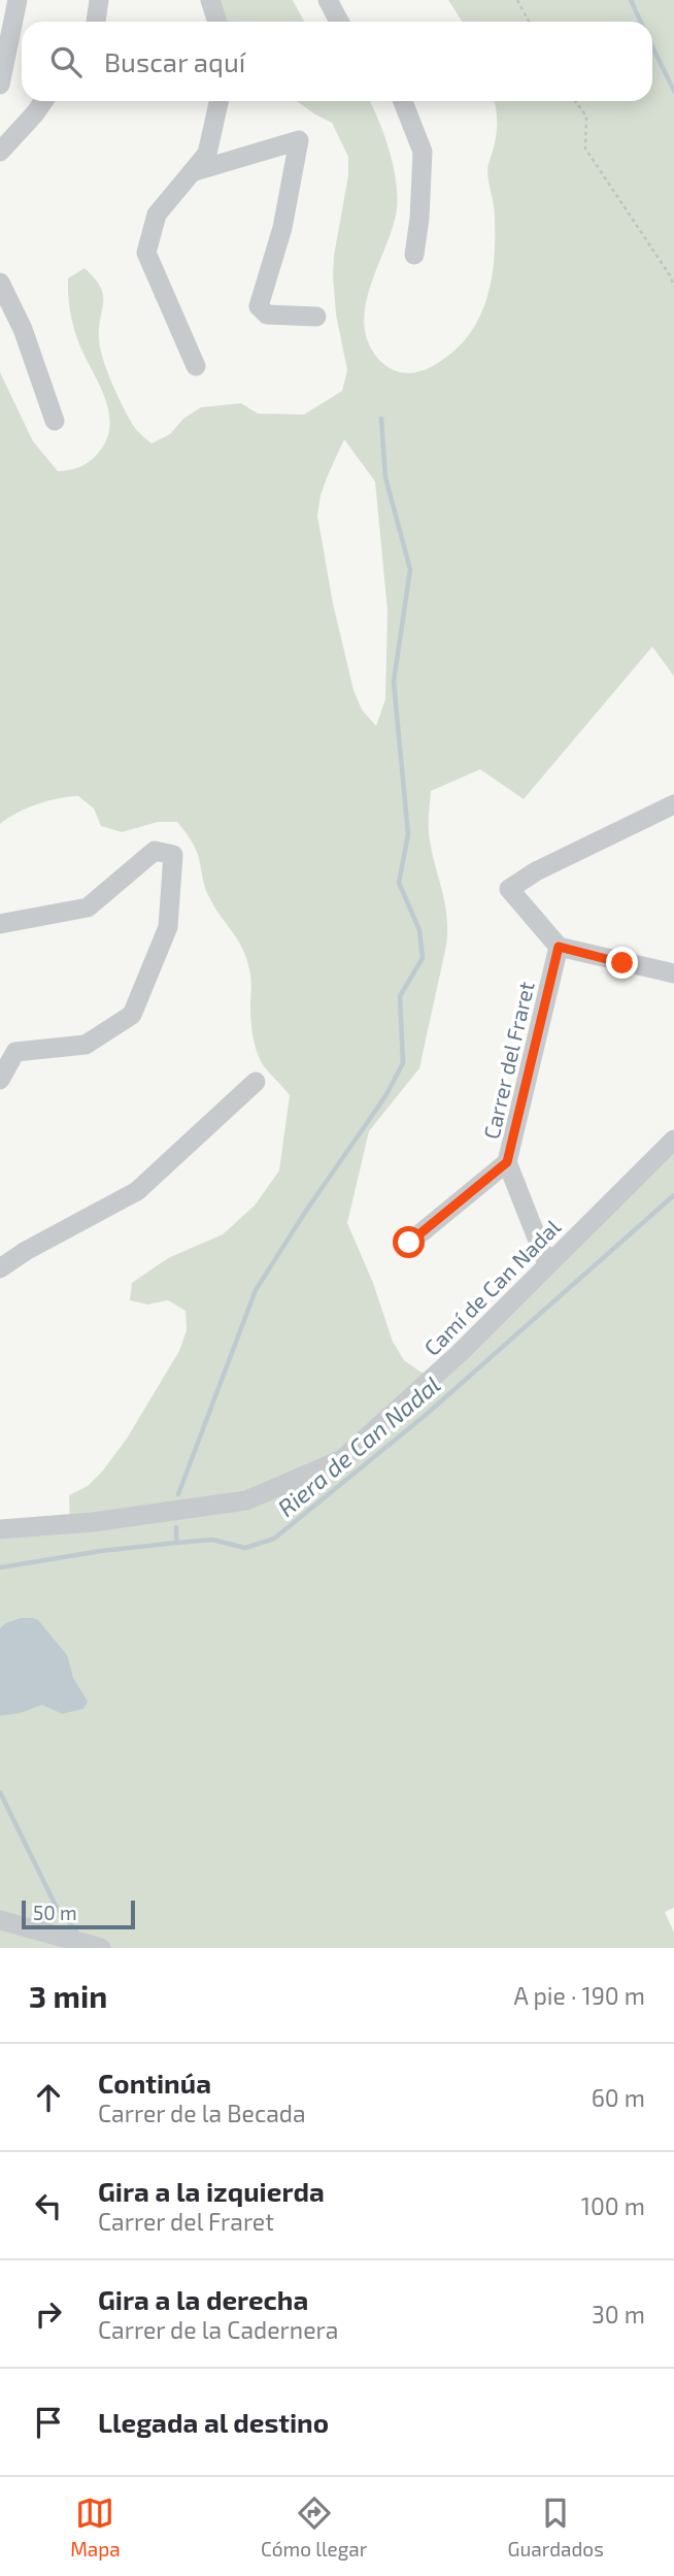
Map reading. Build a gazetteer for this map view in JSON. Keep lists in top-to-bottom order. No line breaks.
{"streets":{"street":["Carrer del Fraret","Camí de Can Nadal"]},"crossings":[["Carrer del Fraret","Camí de Can Nadal"]],"water":["Riera de Can Nadal"],"scale_bar":"50 m","page":{"search":"Buscar aquí","scale":"50 m","heading":["3 min","A pie · 190 m"],"list":[["Continúa","Carrer de la Becada","60 m"],["Gira a la izquierda","Carrer del Fraret","100 m"],["Gira a la derecha","Carrer de la Cadernera","30 m"],"Llegada al destino"],"nav":["Mapa","Cómo llegar","Guardados"]}}
